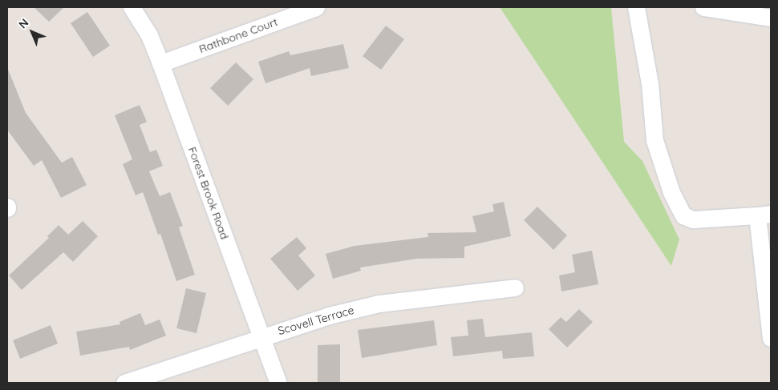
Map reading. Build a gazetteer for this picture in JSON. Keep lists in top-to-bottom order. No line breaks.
{"streets":{"street":["Rathbone Court","Forest Brook Road","Scovell Terrace"]},"crossings":[["Rathbone Court","Forest Brook Road"],["Forest Brook Road","Scovell Terrace"]],"north":"top left"}
